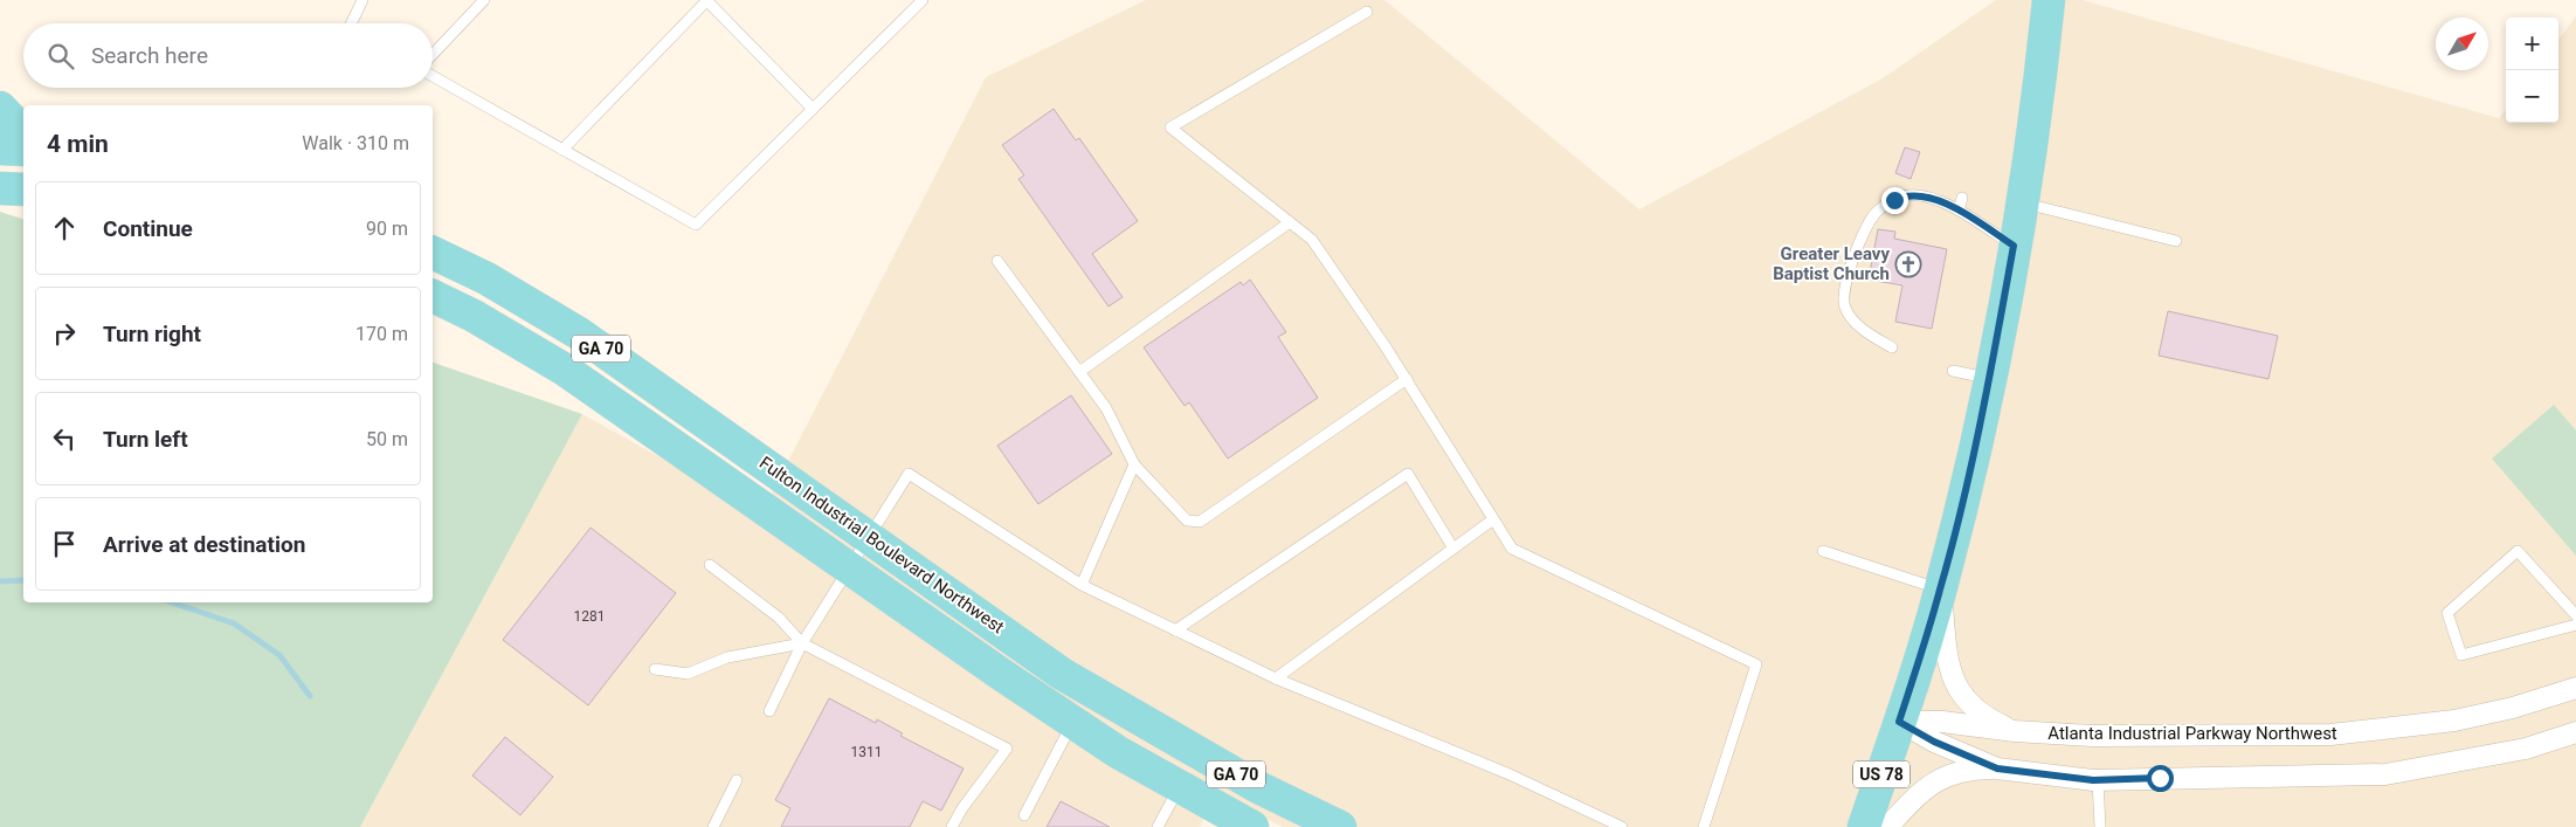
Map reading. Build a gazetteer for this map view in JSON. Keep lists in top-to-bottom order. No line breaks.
{"streets":{"main road":["GA 70","Fulton Industrial Boulevard Northwest","US 78"],"street":["Atlanta Industrial Parkway Northwest"]},"crossings":[["Atlanta Industrial Parkway Northwest","US 78"]],"places":{"church":["Greater Leavy Baptist Church"]},"house_numbers":["1281","1311"],"north":"top right","page":{"map_buttons":["+","−"],"search":"Search here","heading":["4 min","Walk · 310 m"],"list":[["Continue","90 m"],["Turn right","170 m"],["Turn left","50 m"],"Arrive at destination"]}}
